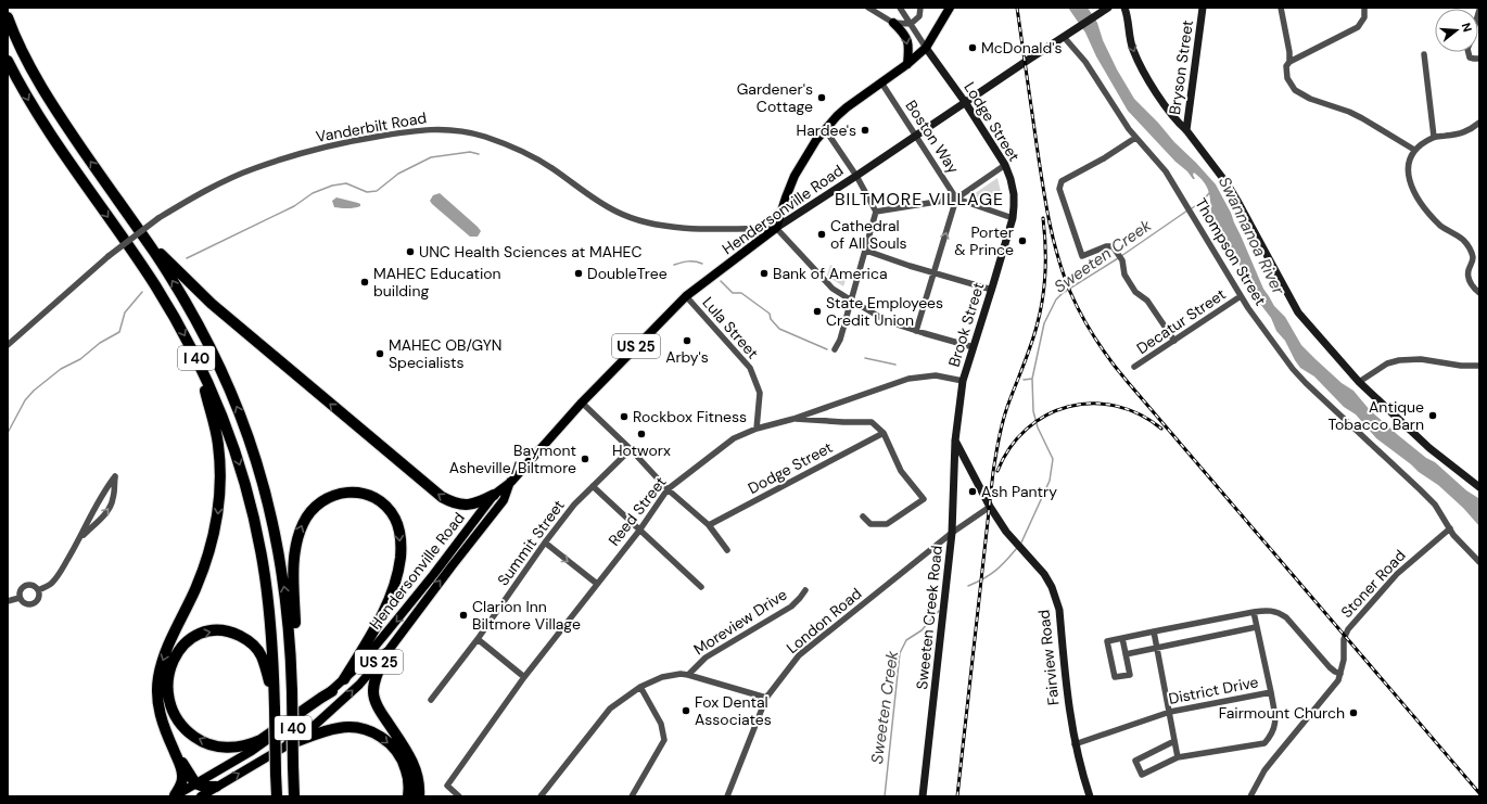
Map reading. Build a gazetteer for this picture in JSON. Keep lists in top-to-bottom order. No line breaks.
{"streets":{"highway":["I 40"],"main road":["Bryson Street","Lodge Street","Hendersonville Road","Brook Street","US 25","Sweeten Creek Road","Fairview Road"],"street":["Vanderbilt Road","Boston Way","Thompson Street","Decatur Street","Lula Street","Dodge Street","Reed Street","Summit Street","Stoner Road","London Road","Moreview Drive","District Drive"]},"crossings":[["Lodge Street","Hendersonville Road"],["Lodge Street","Brook Street"],["Vanderbilt Road","Hendersonville Road"],["Boston Way","Hendersonville Road"],["Hendersonville Road","Thompson Street"],["Hendersonville Road","Lula Street"],["Thompson Street","Decatur Street"],["Thompson Street","Stoner Road"],["Brook Street","Reed Street"],["Brook Street","Sweeten Creek Road"],["Brook Street","Fairview Road"],["Lula Street","Reed Street"],["Sweeten Creek Road","London Road"],["Sweeten Creek Road","Fairview Road"],["London Road","Fairview Road"],["Fairview Road","District Drive"]],"districts":["BILTMORE VILLAGE"],"water":["Swannanoa River","Sweeten Creek"],"places":["McDonald's","Gardener's Cottage","Hardee's","Cathedral of All Souls","Porter & Prince","UNC Health Sciences at MAHEC","DoubleTree","Bank of America","MAHEC Education building","State Employees Credit Union","Arby's","MAHEC OB/GYN Specialists","Antique Tobacco Barn","Rockbox Fitness","Hotworx","Baymont Asheville/Biltmore","Ash Pantry","Clarion Inn Biltmore Village","Fox Dental Associates","Fairmount Church"],"north":"right"}
